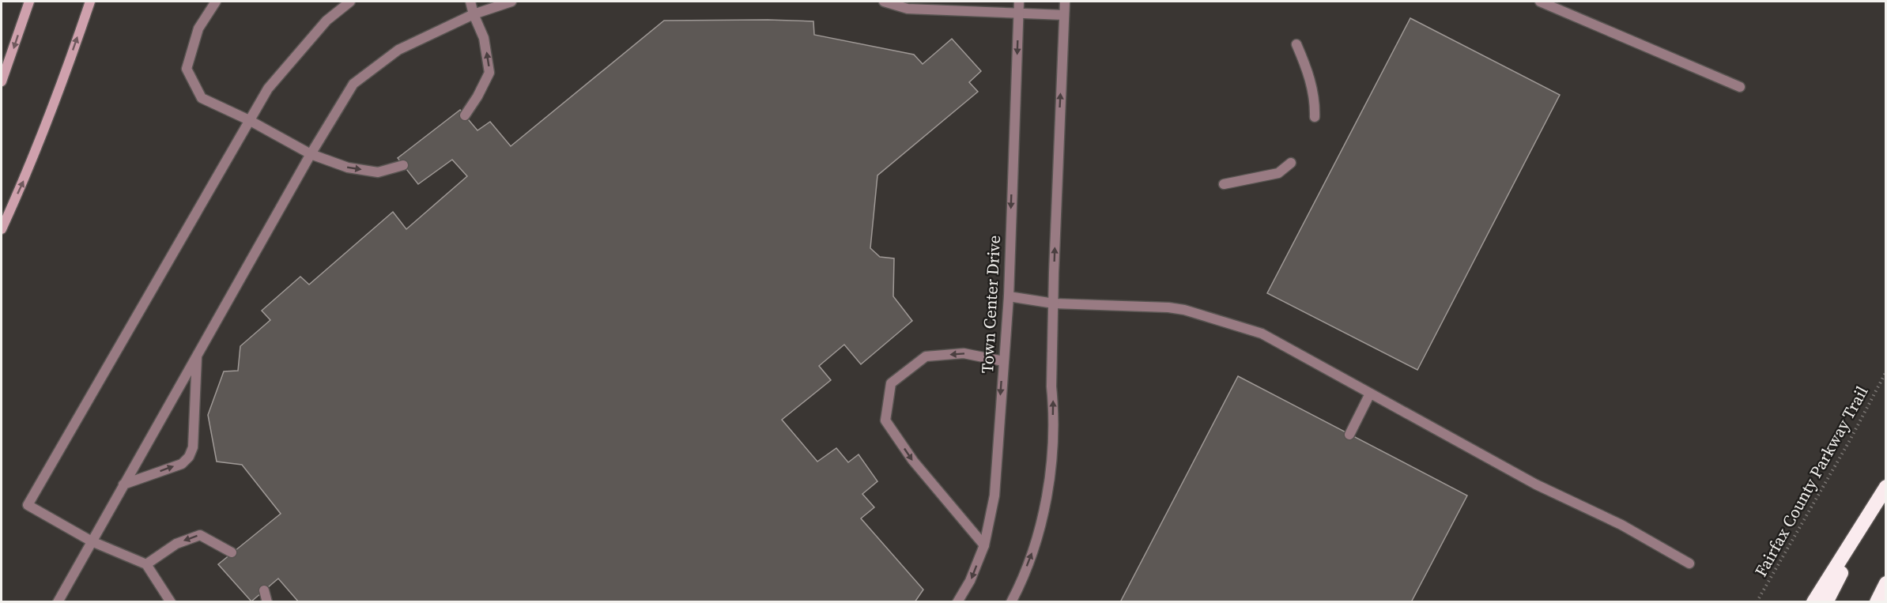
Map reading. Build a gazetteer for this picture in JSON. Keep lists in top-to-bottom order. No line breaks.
{"streets":{"street":["Town Center Drive"],"path":["Fairfax County Parkway Trail"]}}
